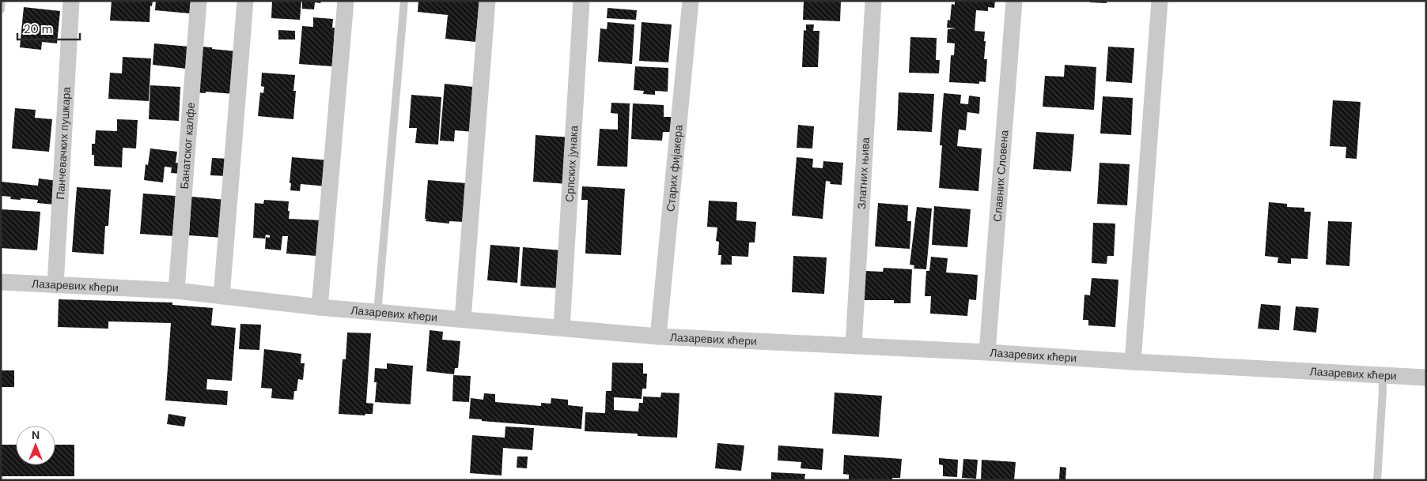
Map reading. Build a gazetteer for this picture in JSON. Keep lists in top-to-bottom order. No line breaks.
{"streets":{"street":["Панчевачких пушкара","Банатског калфе","Српских јунака","Старих фијакера","Златних њива","Славних Словена","Лазаревих кћери"]},"crossings":[["Панчевачких пушкара","Лазаревих кћери"],["Банатског калфе","Лазаревих кћери"],["Српских јунака","Лазаревих кћери"],["Старих фијакера","Лазаревих кћери"],["Златних њива","Лазаревих кћери"],["Славних Словена","Лазаревих кћери"]],"scale_bar":"20 m","north":"top"}
